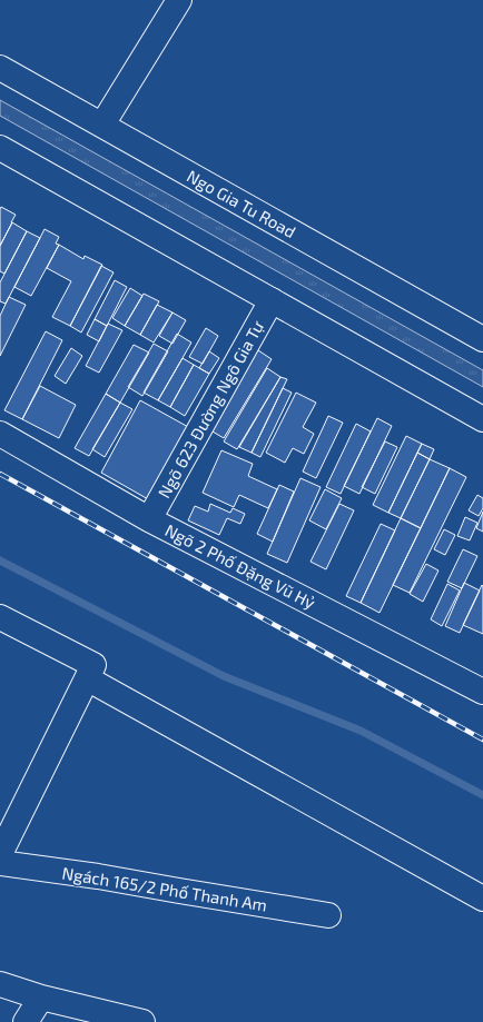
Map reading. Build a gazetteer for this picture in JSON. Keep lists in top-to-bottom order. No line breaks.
{"streets":{"street":["Ngo Gia Tu Road","Ngõ 623 Đường Ngô Gia Tự","Ngõ 2 Phố Đặng Vũ Hỷ","Ngách 165/2 Phố Thanh Am"]},"crossings":[["Ngõ 623 Đường Ngô Gia Tự","Ngõ 2 Phố Đặng Vũ Hỷ"]]}
